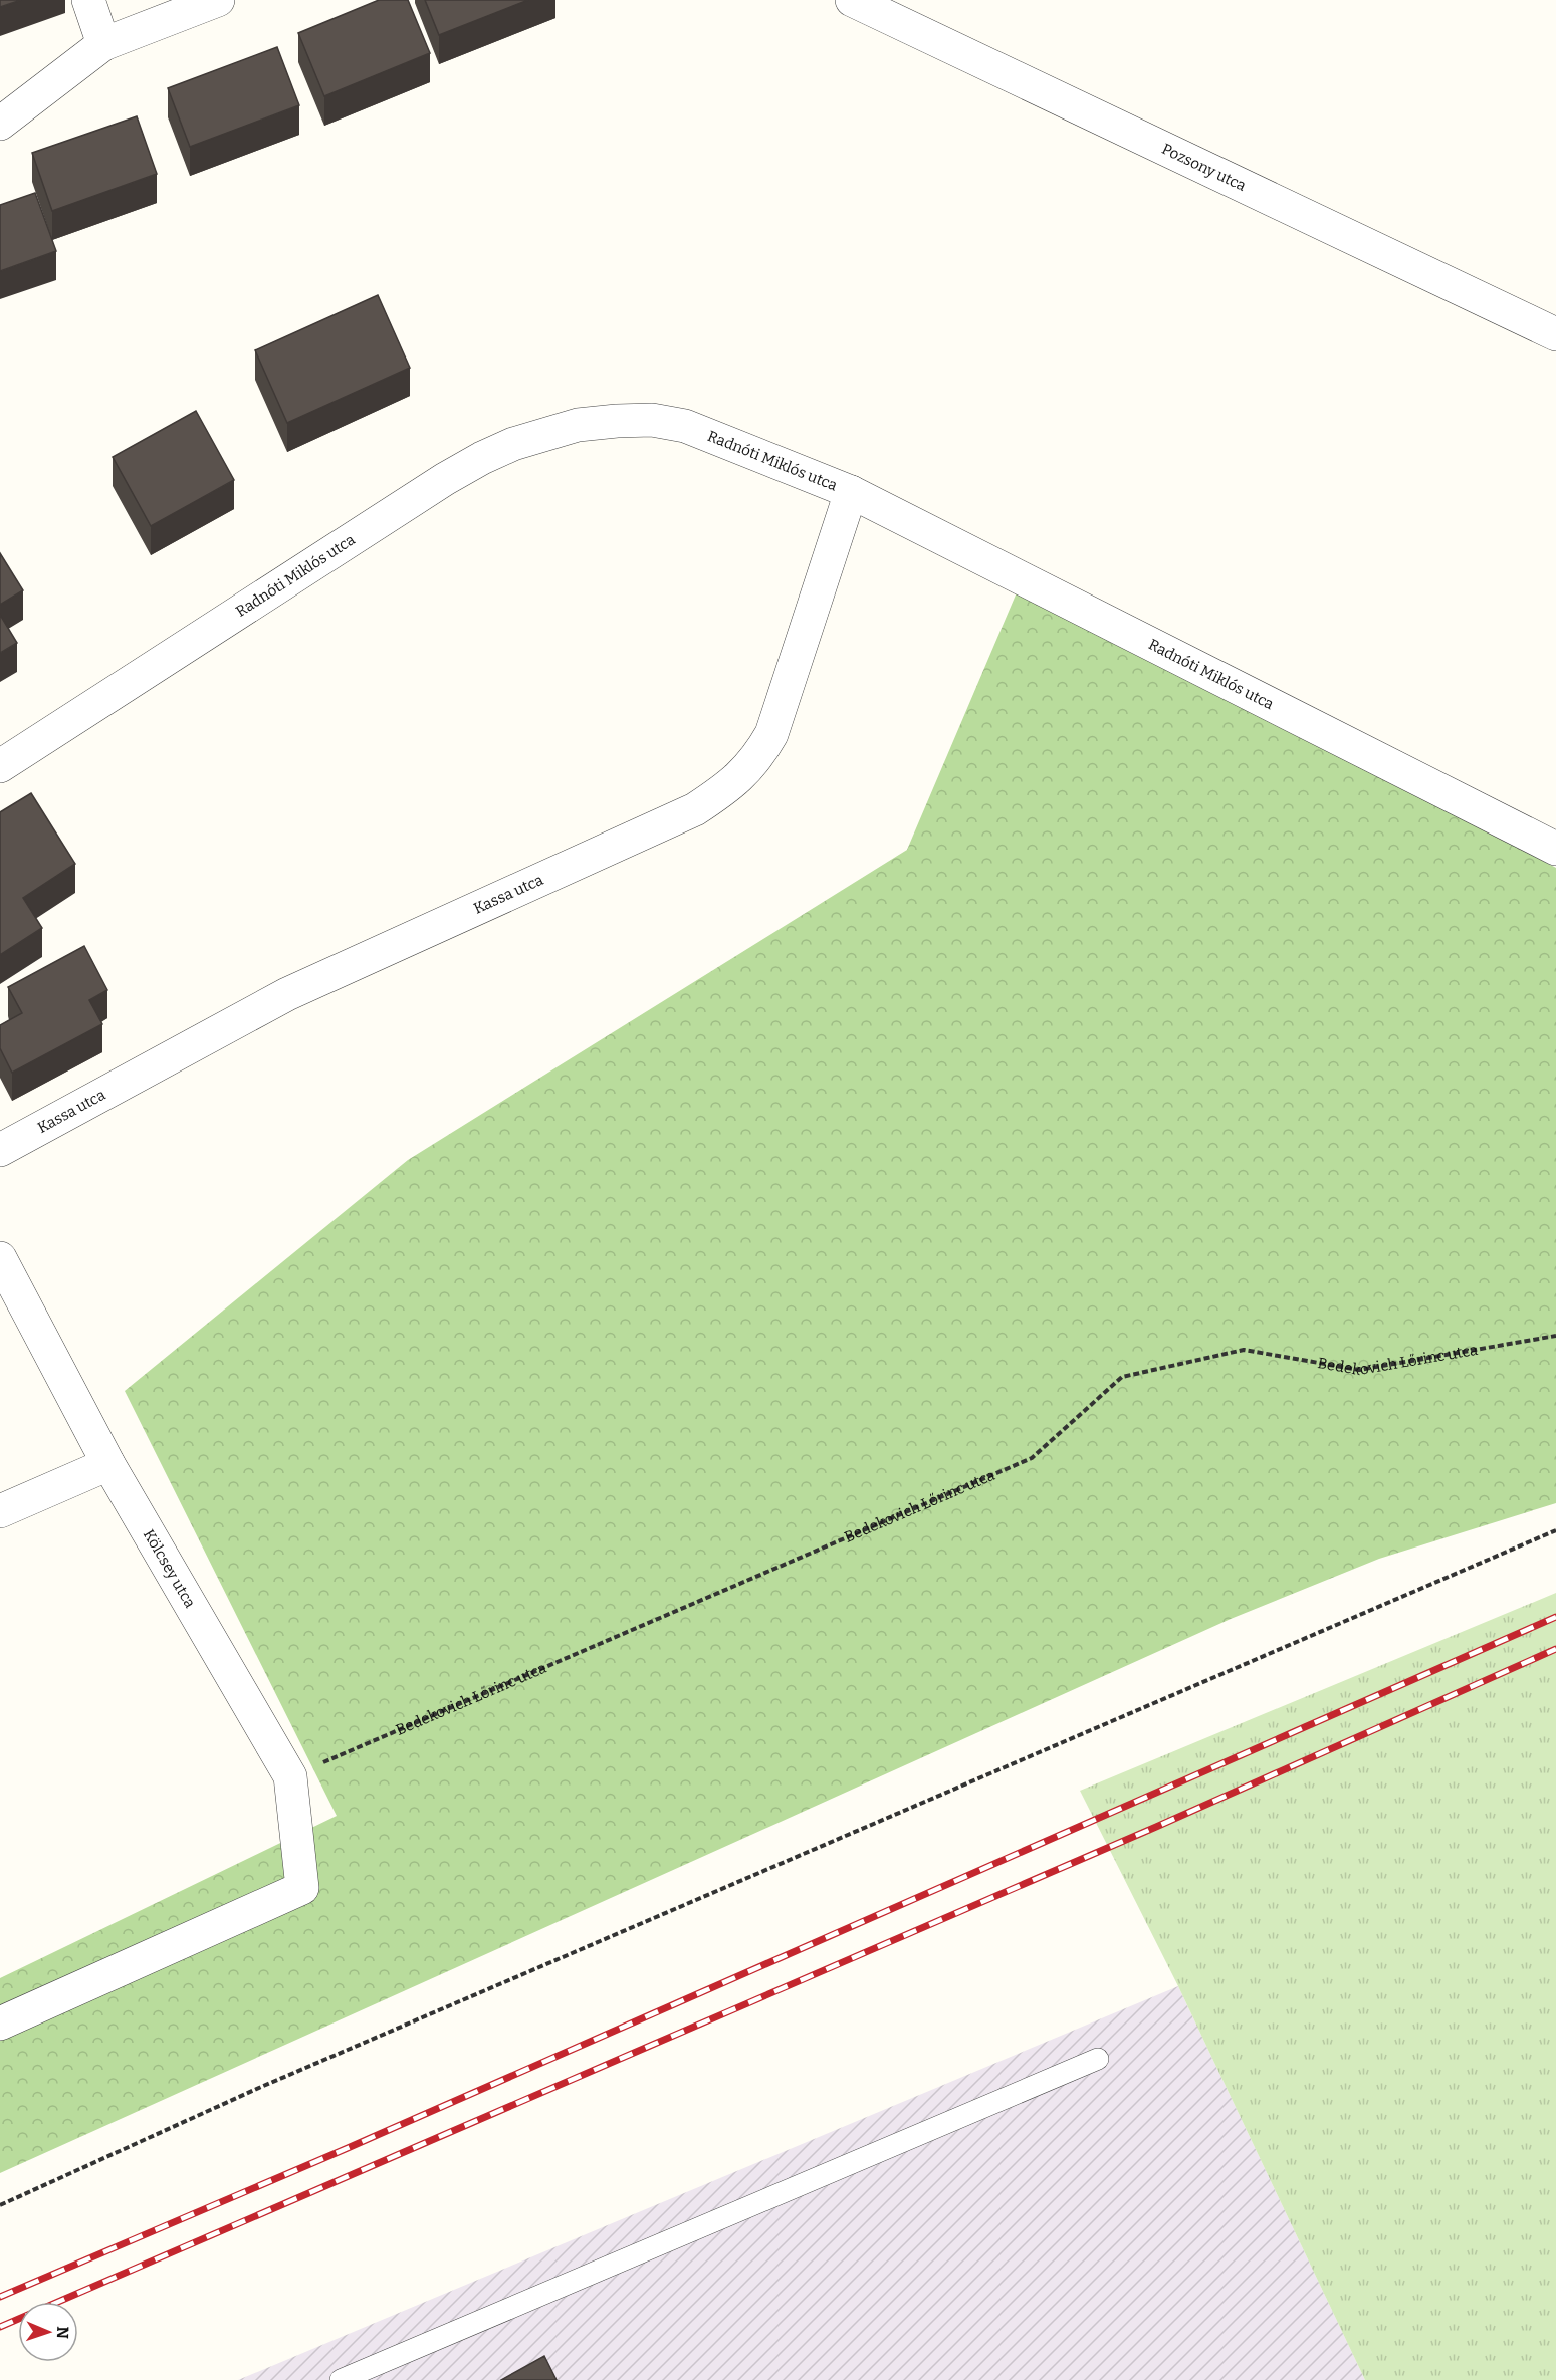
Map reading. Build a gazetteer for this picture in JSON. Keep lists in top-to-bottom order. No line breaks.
{"streets":{"street":["Pozsony utca","Radnóti Miklós utca","Kassa utca","Kölcsey utca"],"path":["Bedekovich Lőrinc utca"]},"crossings":[["Radnóti Miklós utca","Kassa utca"],["Bedekovich Lőrinc utca","Kölcsey utca"]],"north":"right"}
